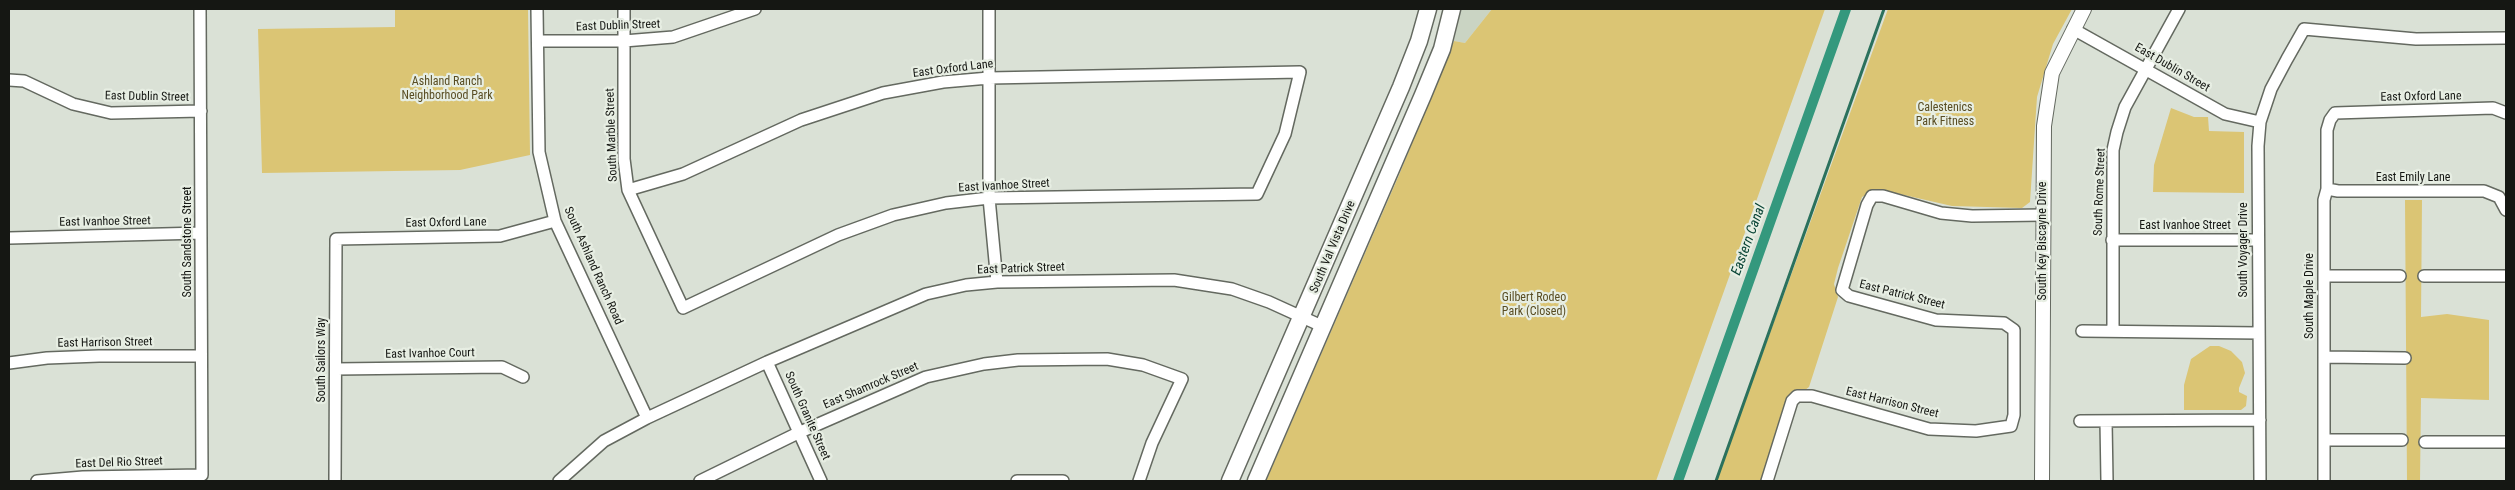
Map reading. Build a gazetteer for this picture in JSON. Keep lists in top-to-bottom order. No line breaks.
{"streets":{"main road":["South Val Vista Drive"],"street":["East Dublin Street","East Oxford Lane","South Marble Street","East Emily Lane","East Ivanhoe Street","South Rome Street","South Key Biscayne Drive","South Sandstone Street","South Voyager Drive","South Ashland Ranch Road","East Patrick Street","South Maple Drive","East Harrison Street","East Ivanhoe Court","South Sailors Way","East Shamrock Street","South Granite Street","East Del Rio Street"]},"crossings":[["East Dublin Street","South Marble Street"],["East Dublin Street","South Rome Street"],["East Dublin Street","South Key Biscayne Drive"],["East Dublin Street","South Sandstone Street"],["East Dublin Street","South Voyager Drive"],["East Dublin Street","South Ashland Ranch Road"],["East Oxford Lane","South Marble Street"],["East Oxford Lane","East Ivanhoe Street"],["East Oxford Lane","South Ashland Ranch Road"],["East Oxford Lane","South Maple Drive"],["East Oxford Lane","South Sailors Way"],["South Marble Street","East Ivanhoe Street"],["East Emily Lane","South Maple Drive"],["East Ivanhoe Street","South Rome Street"],["East Ivanhoe Street","South Sandstone Street"],["East Ivanhoe Street","South Voyager Drive"],["South Key Biscayne Drive","East Patrick Street"],["South Sandstone Street","East Harrison Street"],["South Sandstone Street","East Del Rio Street"],["South Val Vista Drive","East Patrick Street"],["South Ashland Ranch Road","East Patrick Street"],["East Patrick Street","East Harrison Street"],["East Patrick Street","South Granite Street"],["East Ivanhoe Court","South Sailors Way"],["East Shamrock Street","South Granite Street"]],"water":["Eastern Canal"],"parks":["Ashland Ranch Neighborhood Park","Calestenics Park Fitness","Gilbert Rodeo Park (Closed)"]}
